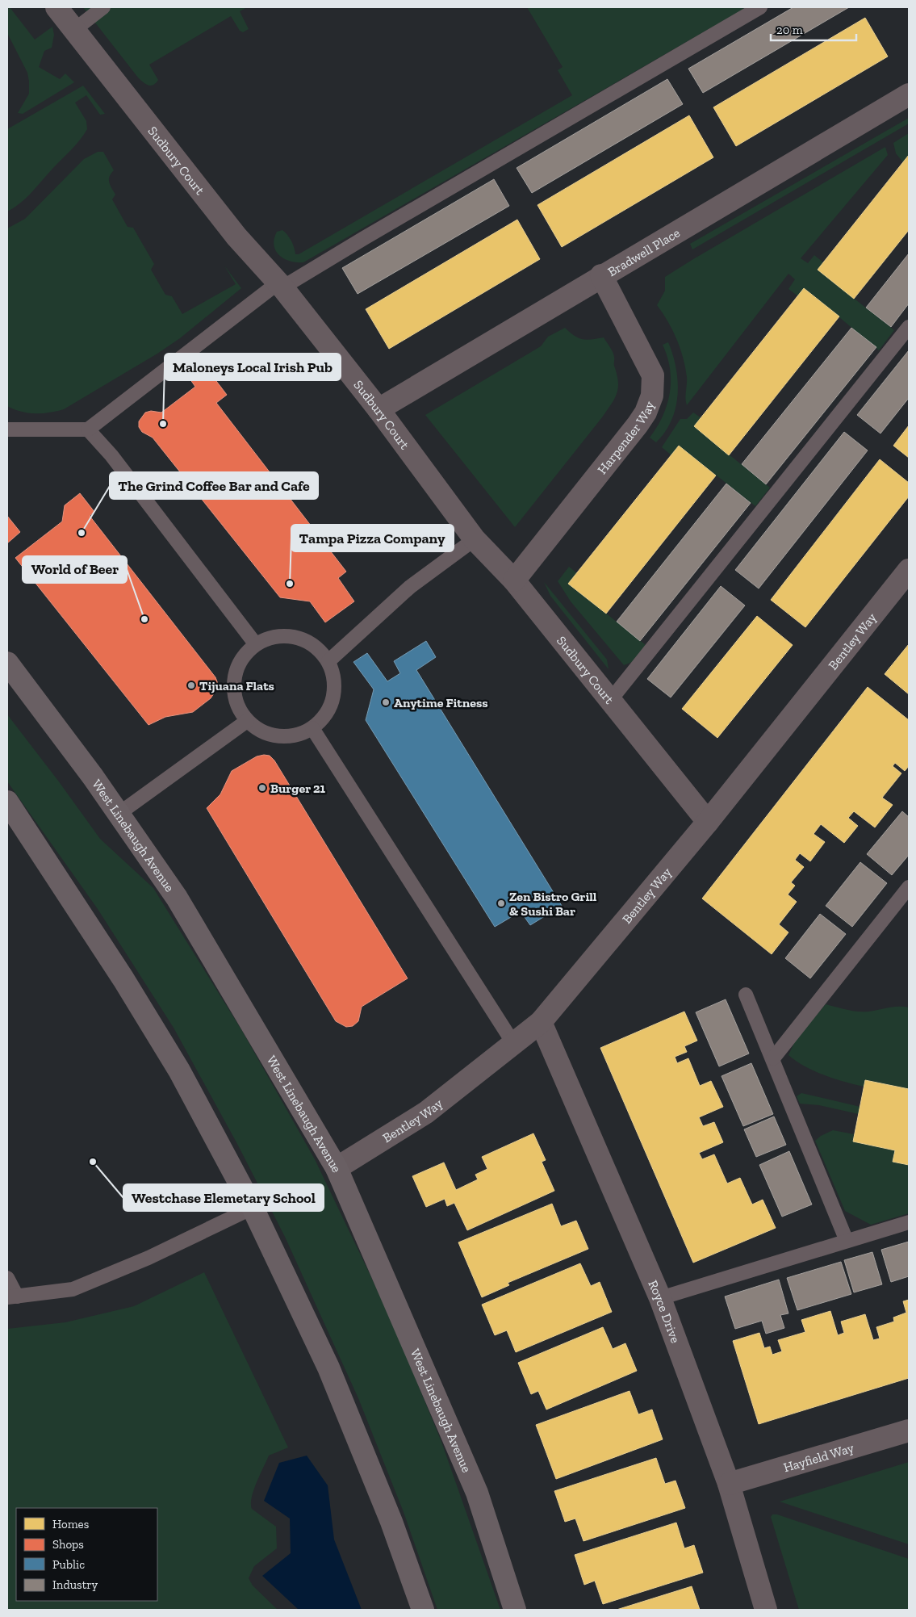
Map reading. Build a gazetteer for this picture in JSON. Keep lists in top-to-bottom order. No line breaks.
{"streets":{"main road":["West Linebaugh Avenue"],"street":["Sudbury Court","Bradwell Place","Harpender Way","Bentley Way","Royce Drive","Hayfield Way"]},"crossings":[["Sudbury Court","Bradwell Place"],["Sudbury Court","Harpender Way"],["Sudbury Court","Bentley Way"],["Bradwell Place","Harpender Way"],["Bentley Way","West Linebaugh Avenue"],["Bentley Way","Royce Drive"],["Royce Drive","Hayfield Way"]],"places":["Maloneys Local Irish Pub","The Grind Coffee Bar and Cafe","Tampa Pizza Company","World of Beer","Tijuana Flats","Anytime Fitness","Burger 21","Zen Bistro Grill & Sushi Bar","Westchase Elemetary School"],"legend":["Homes","Shops","Public","Industry"],"scale_bar":"20 m"}
